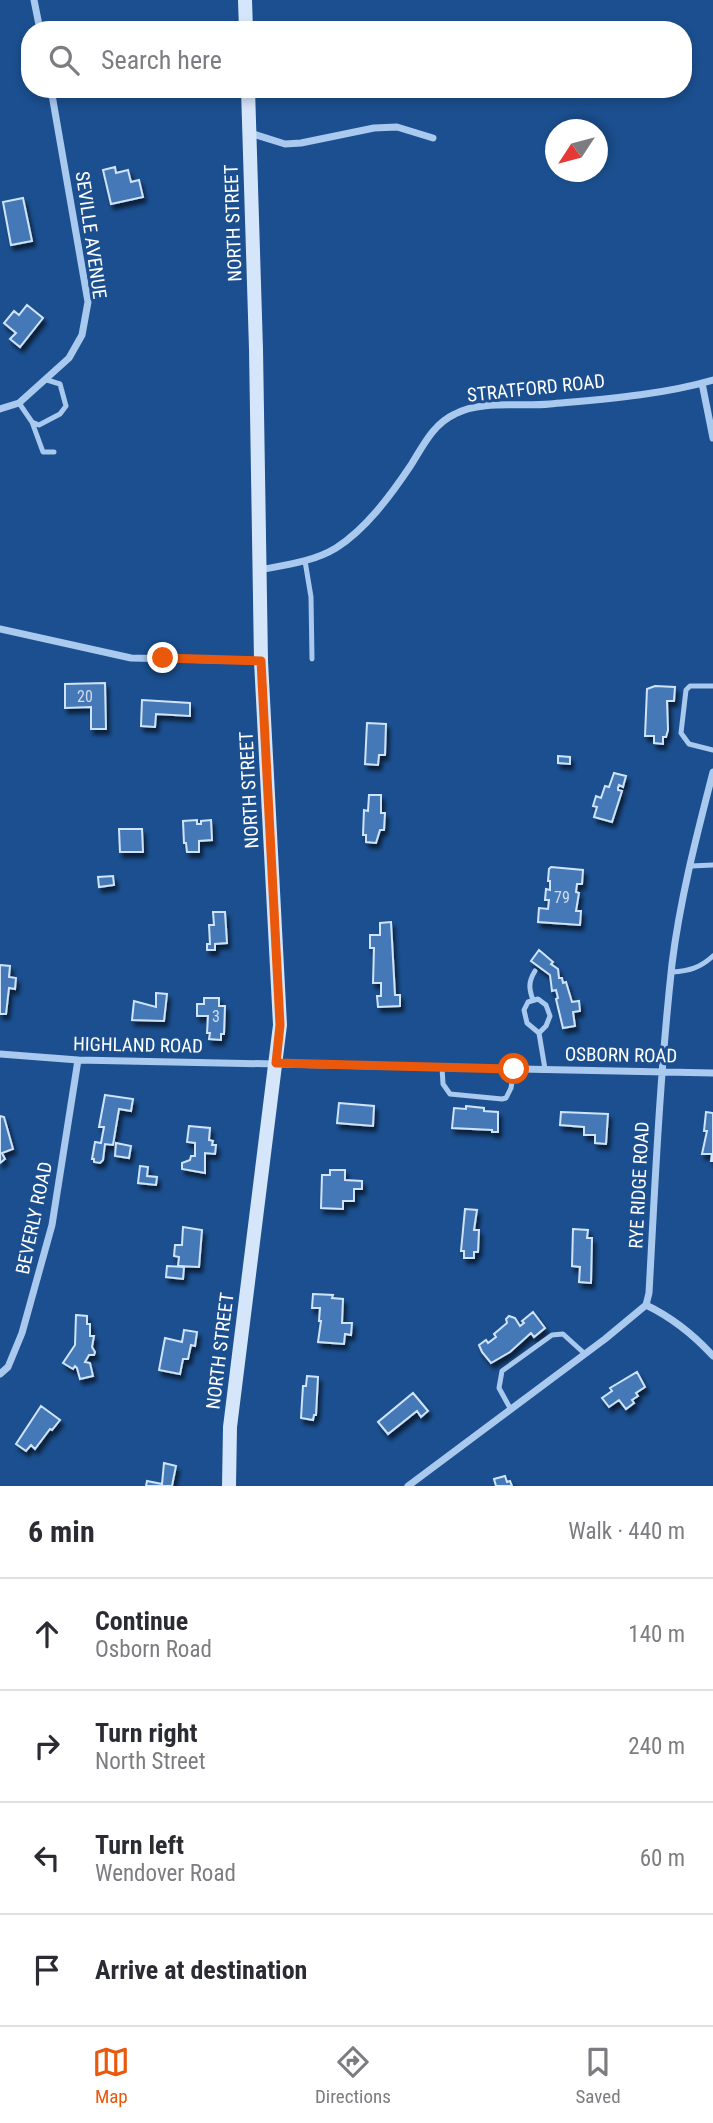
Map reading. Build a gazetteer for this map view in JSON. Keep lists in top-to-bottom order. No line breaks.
{"streets":{"main road":["NORTH STREET"],"street":["SEVILLE AVENUE","STRATFORD ROAD","HIGHLAND ROAD","OSBORN ROAD","RYE RIDGE ROAD","BEVERLY ROAD"]},"crossings":[["NORTH STREET","STRATFORD ROAD"],["NORTH STREET","HIGHLAND ROAD"],["NORTH STREET","OSBORN ROAD"],["HIGHLAND ROAD","OSBORN ROAD"],["HIGHLAND ROAD","BEVERLY ROAD"],["OSBORN ROAD","RYE RIDGE ROAD"]],"house_numbers":["20","79","3"],"north":"bottom left","page":{"search":"Search here","heading":["6 min","Walk · 440 m"],"list":[["Continue","Osborn Road","140 m"],["Turn right","North Street","240 m"],["Turn left","Wendover Road","60 m"],"Arrive at destination"],"nav":["Map","Directions","Saved"]}}
